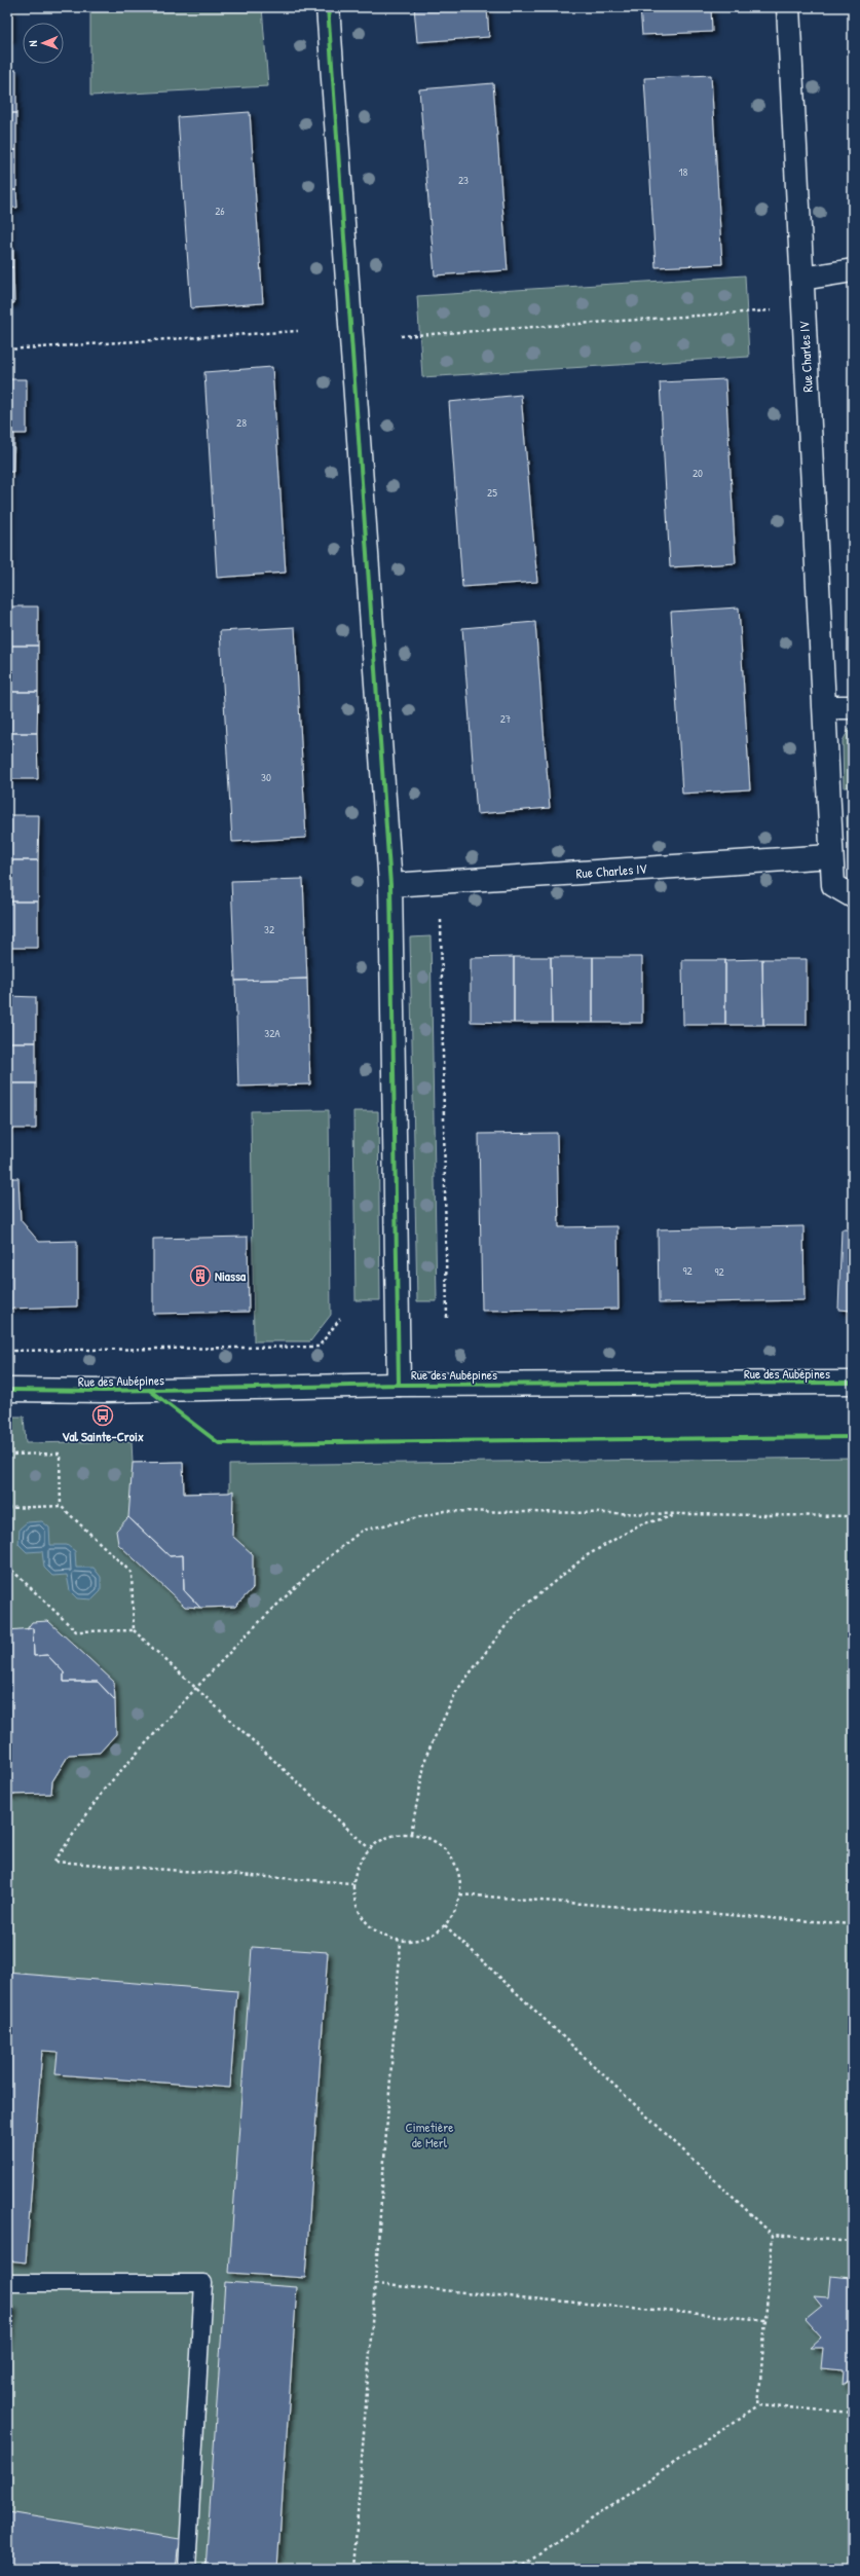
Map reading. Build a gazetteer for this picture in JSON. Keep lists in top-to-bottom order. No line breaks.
{"streets":{"street":["Rue Charles IV","Rue des Aubépines"]},"parks":["Cimetière de Merl"],"places":{"building":["Niassa"],"bus stop":["Val Sainte-Croix"]},"house_numbers":["18","23","26","28","20","25","27","30","32","32A","92","92"],"north":"left"}
